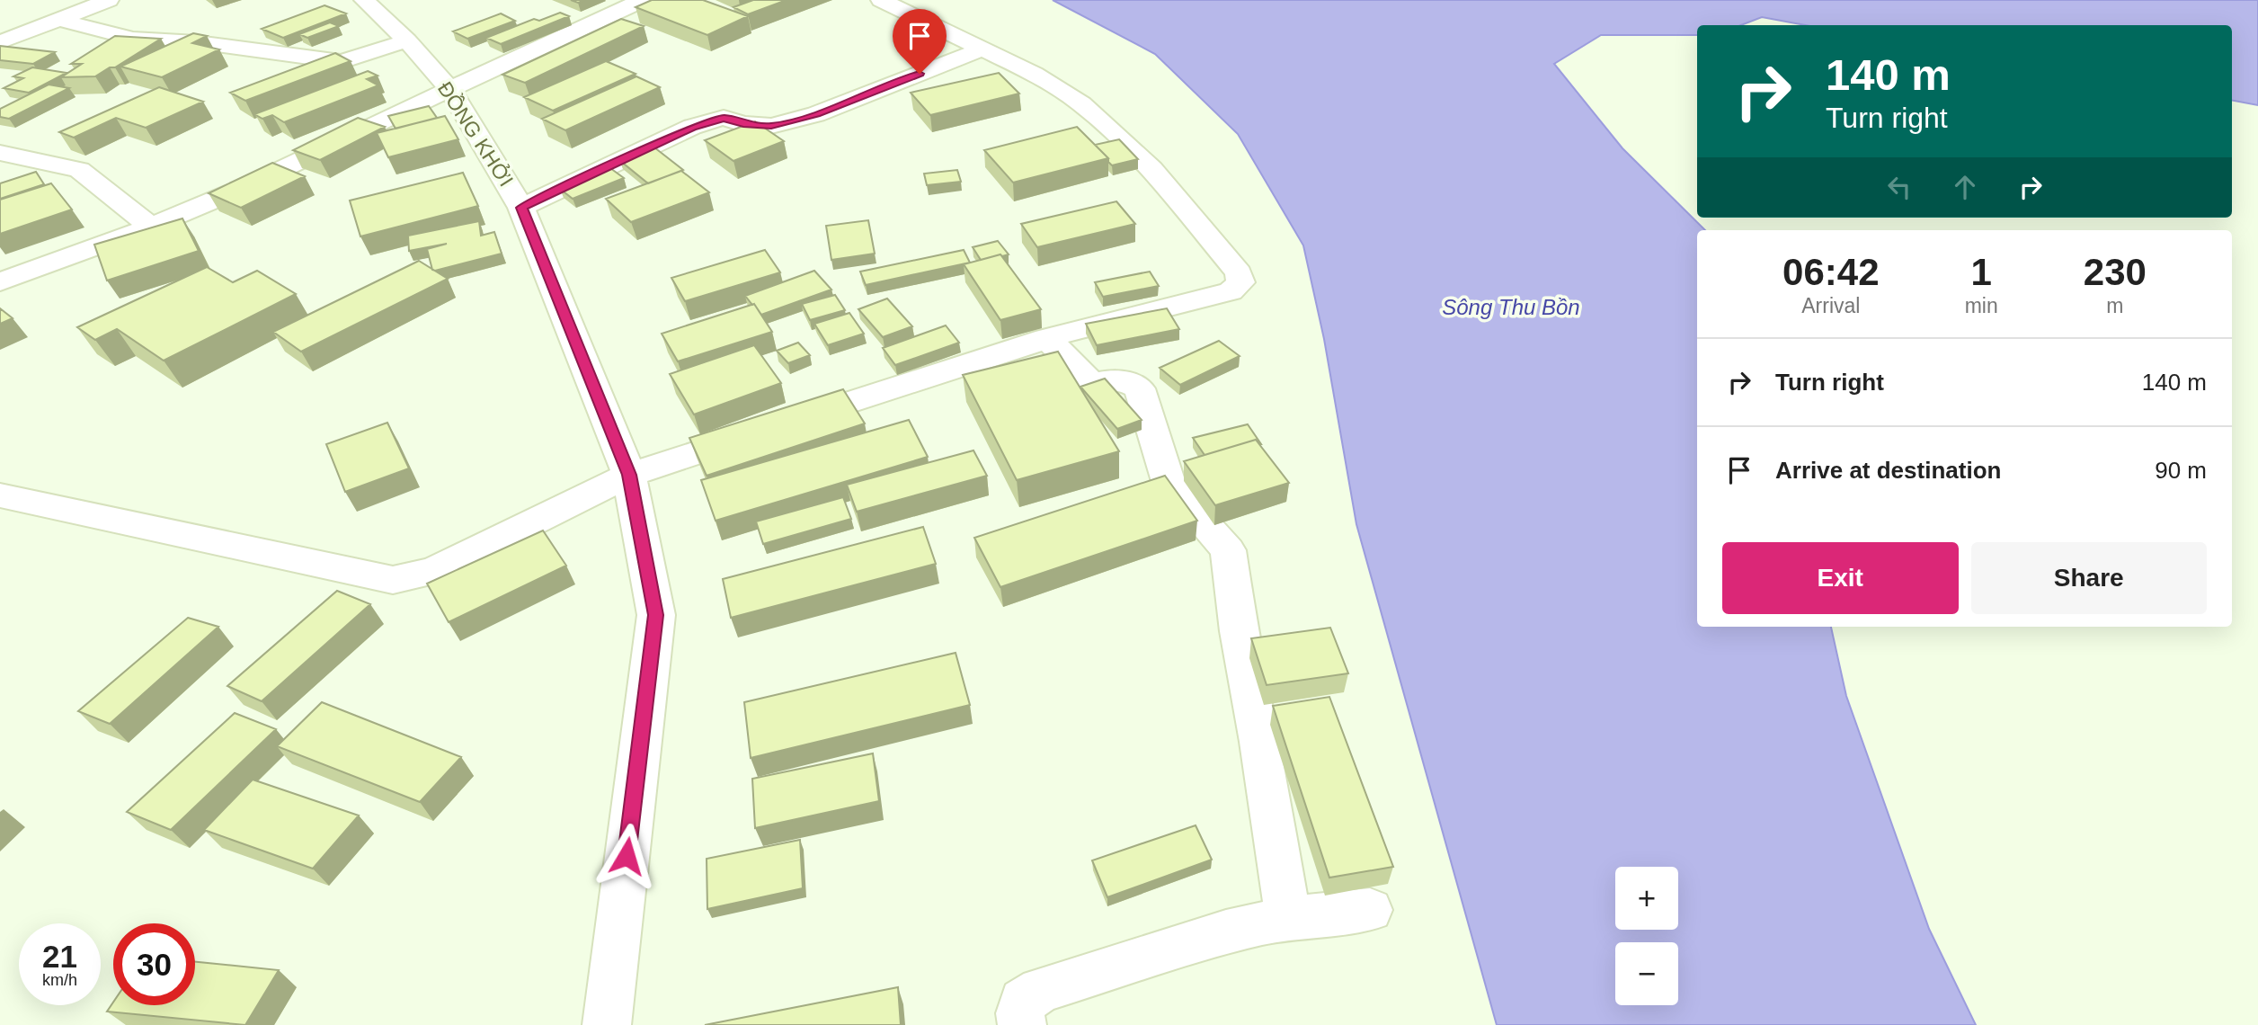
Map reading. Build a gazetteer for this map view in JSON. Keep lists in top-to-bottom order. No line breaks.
{"streets":{"street":["ĐỒNG KHỞI"]},"water":["Sông Thu Bồn"],"page":{"turn":["140 m","Turn right"],"eta":["06:42","Arrival","1","min","230","m"],"list":[{"name":"Turn right","value":"140 m"},{"name":"Arrive at destination","value":"90 m"}],"buttons":["Exit","Share"],"map_buttons":["+","−"],"speed":"21 km/h","limit":"30"}}
